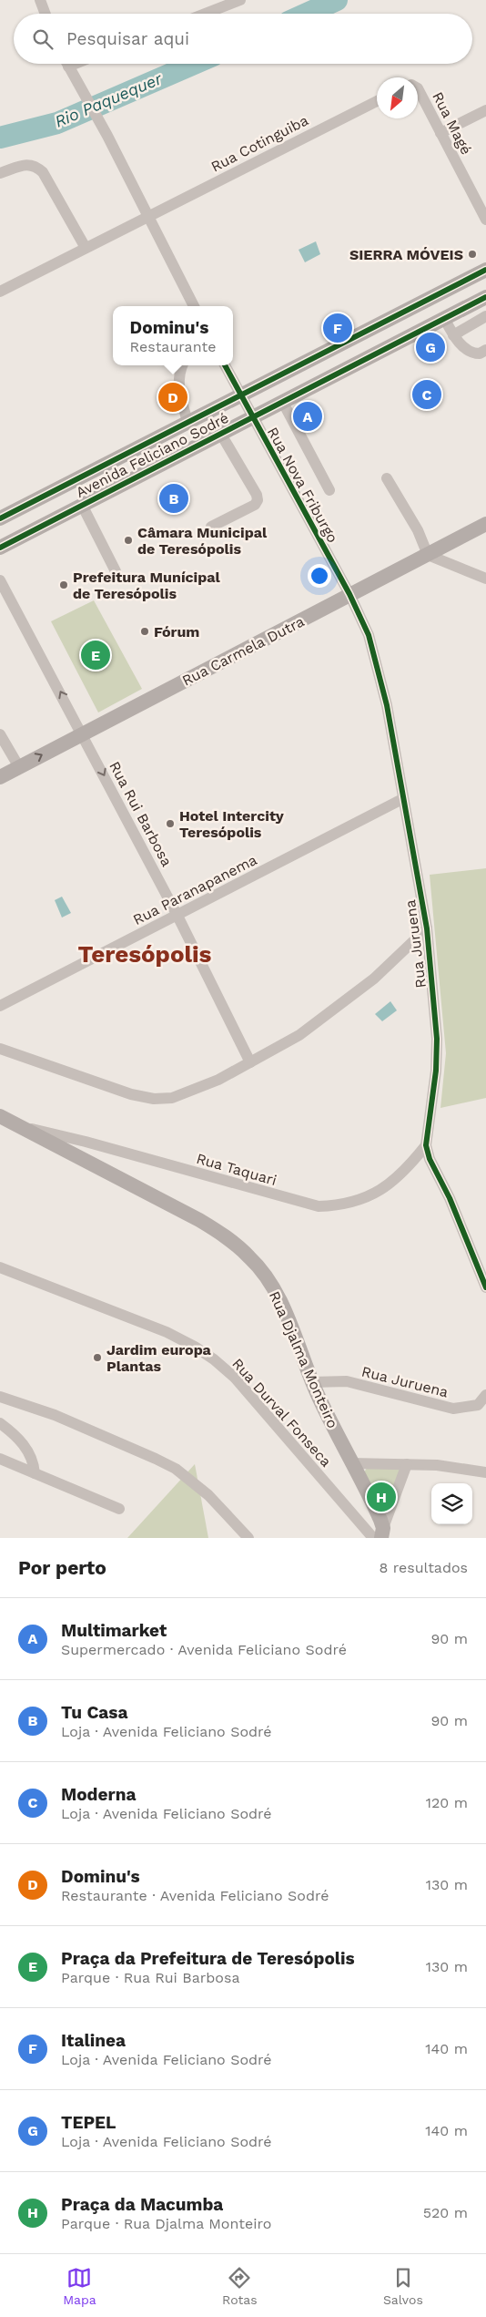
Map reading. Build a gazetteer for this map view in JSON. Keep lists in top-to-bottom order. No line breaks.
{"streets":{"main road":["Avenida Feliciano Sodré","Rua Carmela Dutra","Rua Djalma Monteiro"],"street":["Rua Magé","Rua Cotinguiba","Rua Nova Friburgo","Rua Rui Barbosa","Rua Paranapanema","Rua Juruena","Rua Taquari","Rua Durval Fonseca"]},"crossings":[["Avenida Feliciano Sodré","Rua Nova Friburgo"],["Rua Nova Friburgo","Rua Carmela Dutra"],["Rua Nova Friburgo","Rua Juruena"],["Rua Carmela Dutra","Rua Rui Barbosa"],["Rua Carmela Dutra","Rua Juruena"],["Rua Rui Barbosa","Rua Paranapanema"],["Rua Paranapanema","Rua Juruena"],["Rua Juruena","Rua Taquari"],["Rua Juruena","Rua Djalma Monteiro"],["Rua Taquari","Rua Djalma Monteiro"],["Rua Djalma Monteiro","Rua Durval Fonseca"]],"districts":["Teresópolis"],"water":["Rio Paquequer"],"places":["SIERRA MÓVEIS","Câmara Municipal de Teresópolis","Prefeitura Munícipal de Teresópolis","Fórum","Hotel Intercity Teresópolis","Jardim europa Plantas"],"north":"bottom left","page":{"search":"Pesquisar aqui","popup":["Dominu's","Restaurante"],"pins":["F","G","C","D","A","B","E","H"],"heading":["Por perto","8 resultados"],"list":[{"mark":"A","name":"Multimarket","note":"Supermercado · Avenida Feliciano Sodré","value":"90 m"},{"mark":"B","name":"Tu Casa","note":"Loja · Avenida Feliciano Sodré","value":"90 m"},{"mark":"C","name":"Moderna","note":"Loja · Avenida Feliciano Sodré","value":"120 m"},{"mark":"D","name":"Dominu's","note":"Restaurante · Avenida Feliciano Sodré","value":"130 m"},{"mark":"E","name":"Praça da Prefeitura de Teresópolis","note":"Parque · Rua Rui Barbosa","value":"130 m"},{"mark":"F","name":"Italinea","note":"Loja · Avenida Feliciano Sodré","value":"140 m"},{"mark":"G","name":"TEPEL","note":"Loja · Avenida Feliciano Sodré","value":"140 m"},{"mark":"H","name":"Praça da Macumba","note":"Parque · Rua Djalma Monteiro","value":"520 m"}],"nav":["Mapa","Rotas","Salvos"]}}
